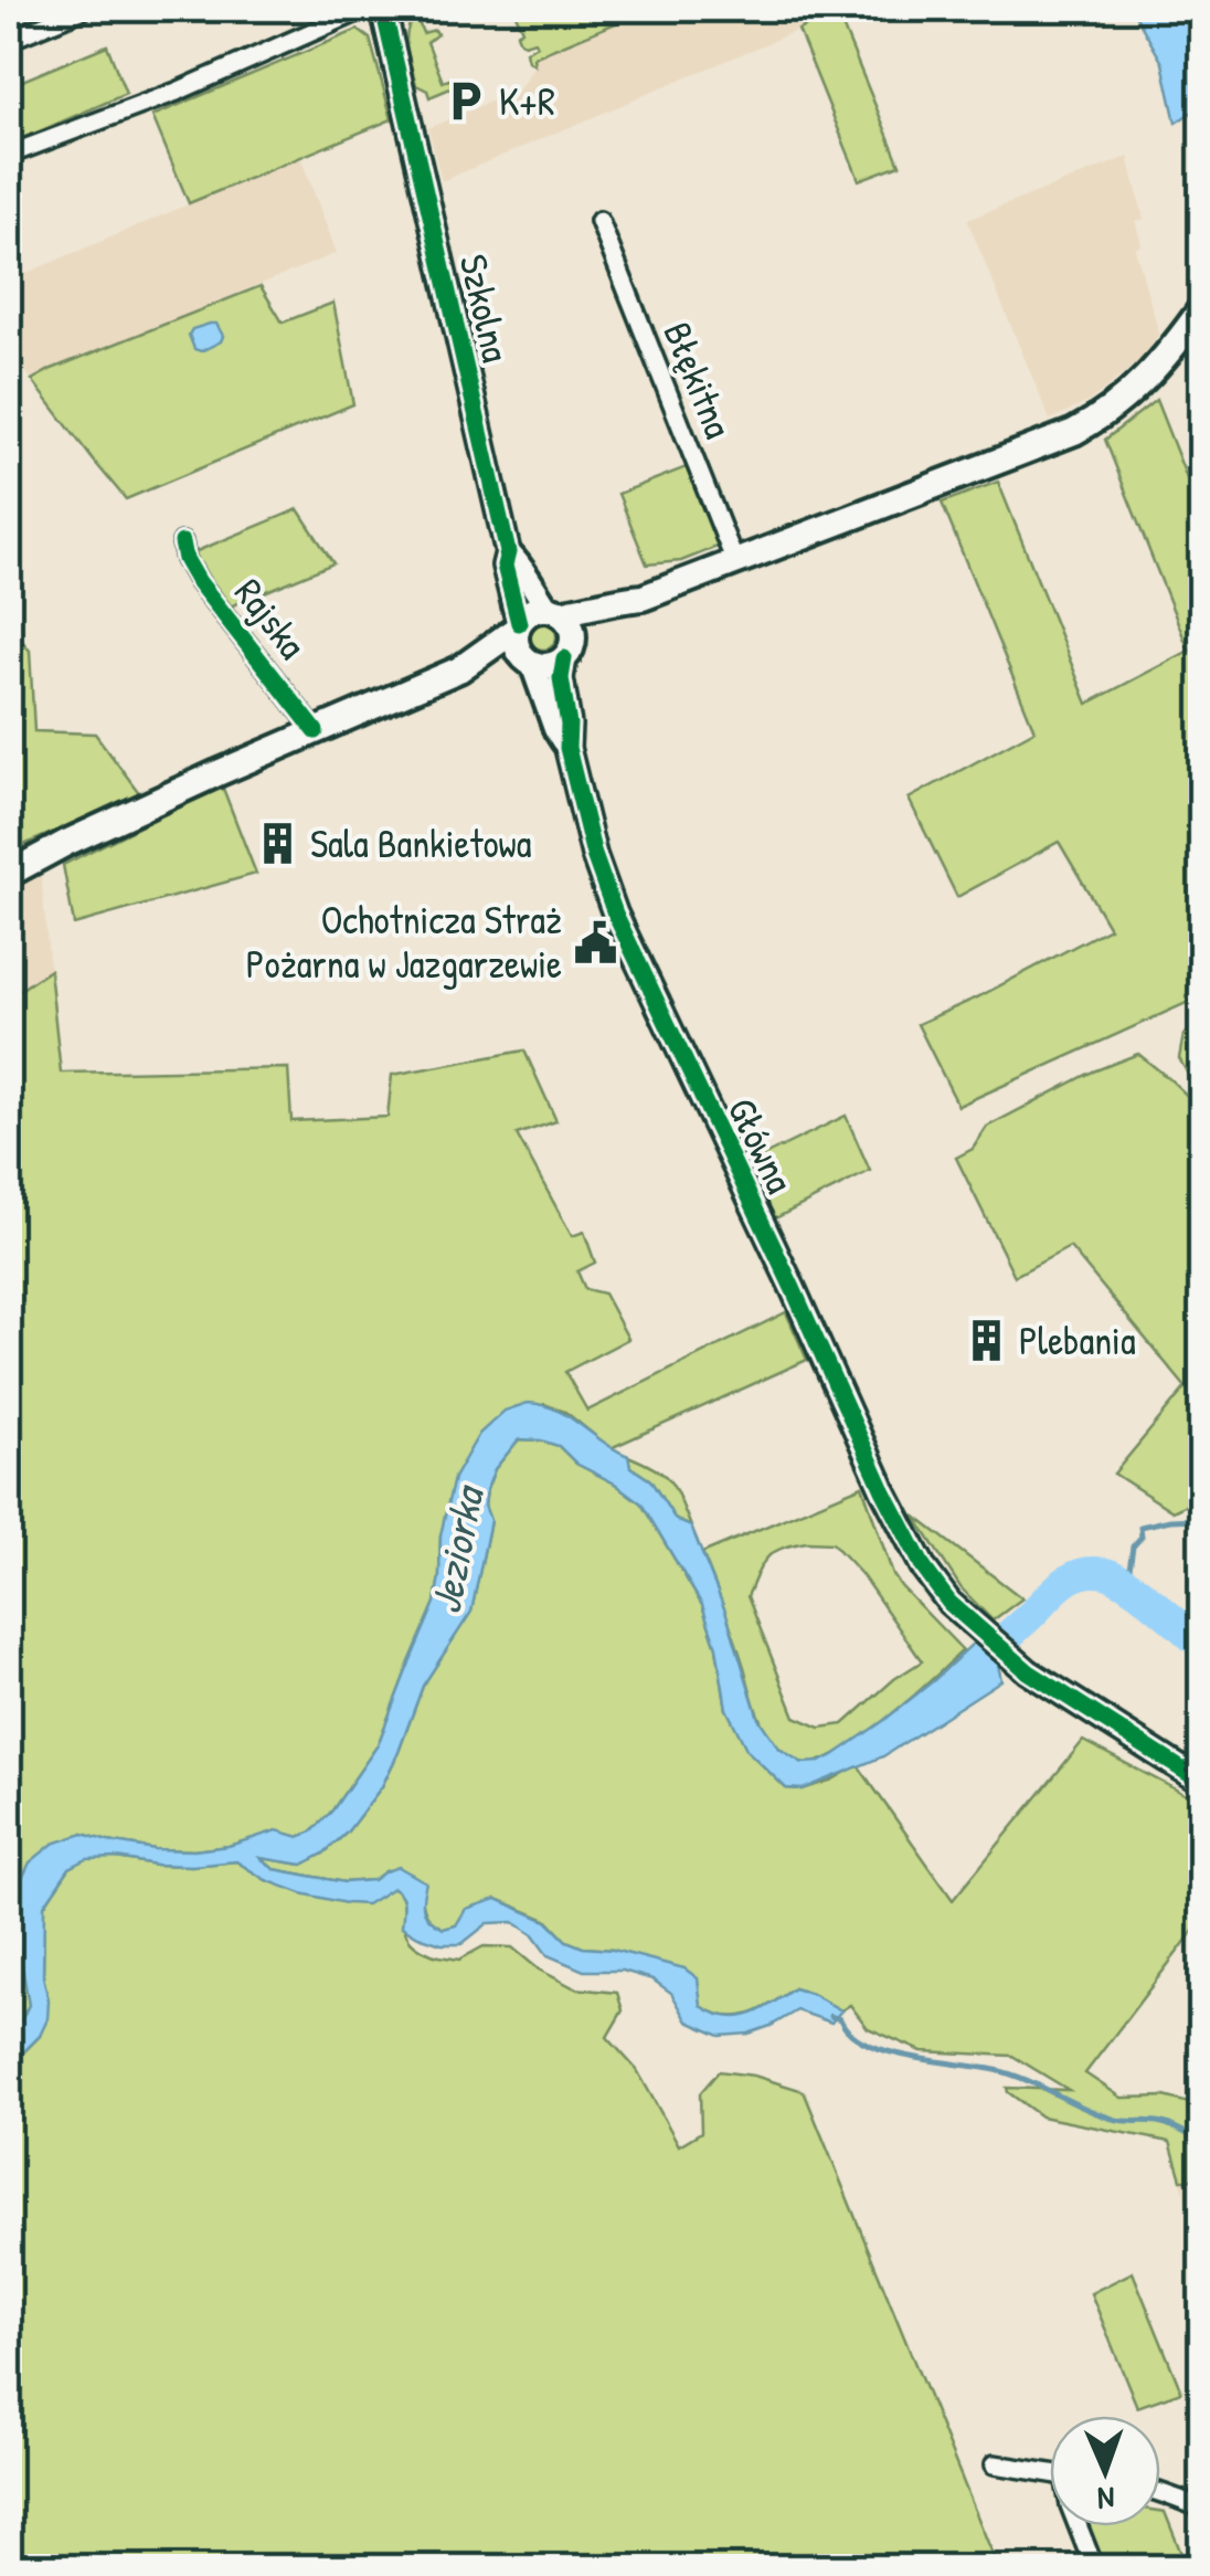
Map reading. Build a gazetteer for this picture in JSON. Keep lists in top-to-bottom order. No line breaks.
{"streets":{"street":["Szkolna","Błękitna","Rajska","Główna"]},"crossings":[["Szkolna","Główna"]],"water":["Jeziorka"],"places":{"parking":["K+R"],"building":["Sala Bankietowa","Plebania"],"public building":["Ochotnicza Straż Pożarna w Jazgarzewie"]},"north":"bottom"}
